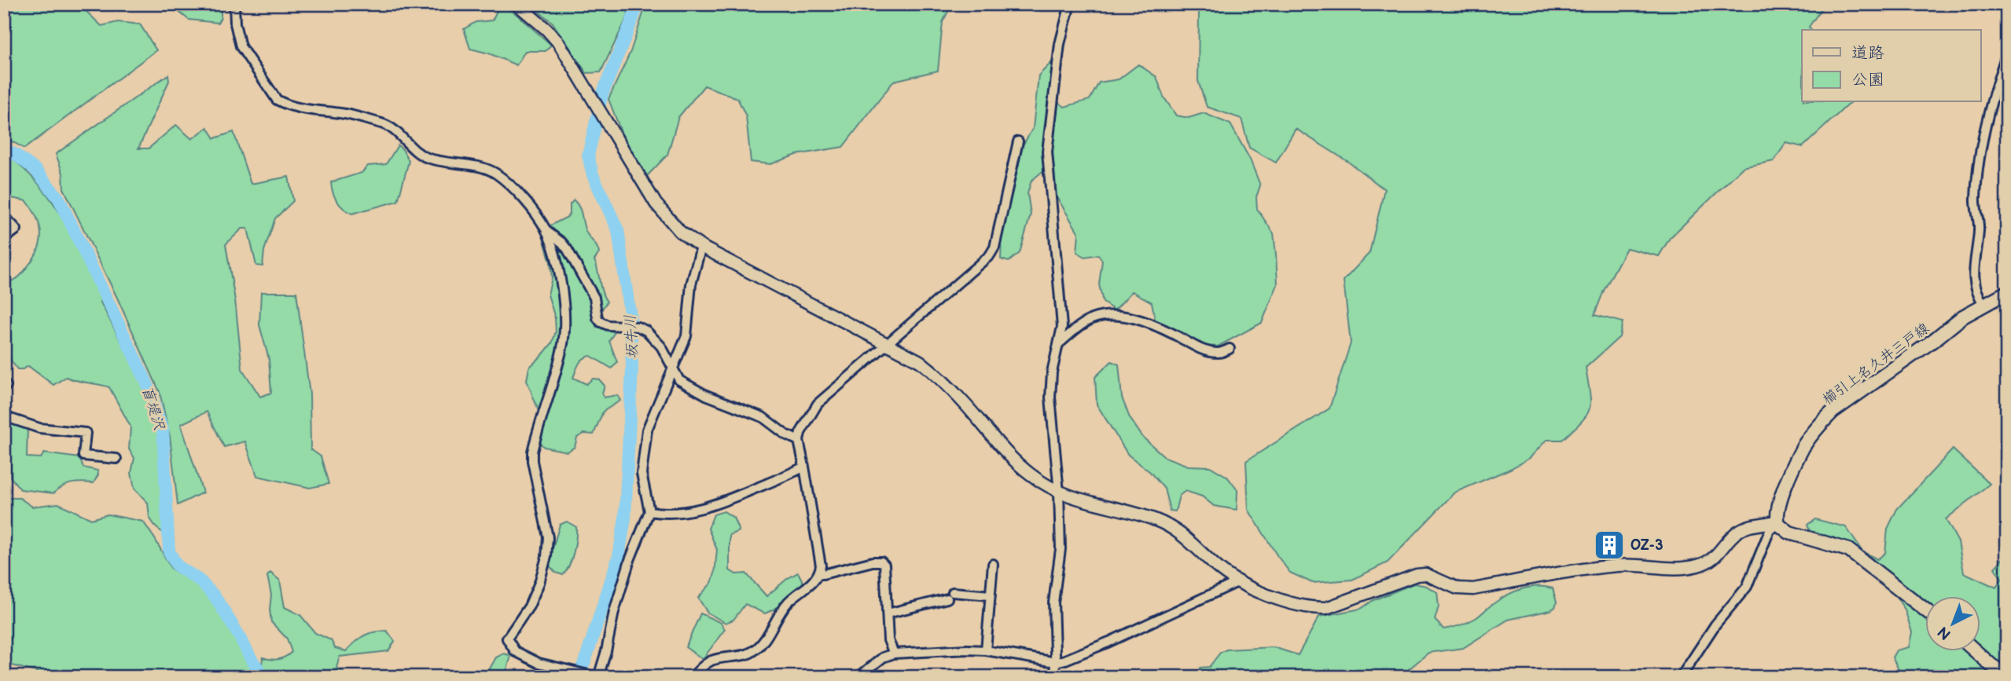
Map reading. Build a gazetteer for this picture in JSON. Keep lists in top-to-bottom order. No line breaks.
{"streets":{"main road":["櫛引上名久井三戸線"]},"water":["坂牛川","盲堤沢"],"places":{"building":["OZ-3"]},"legend":["道路","公園"],"north":"bottom left"}
